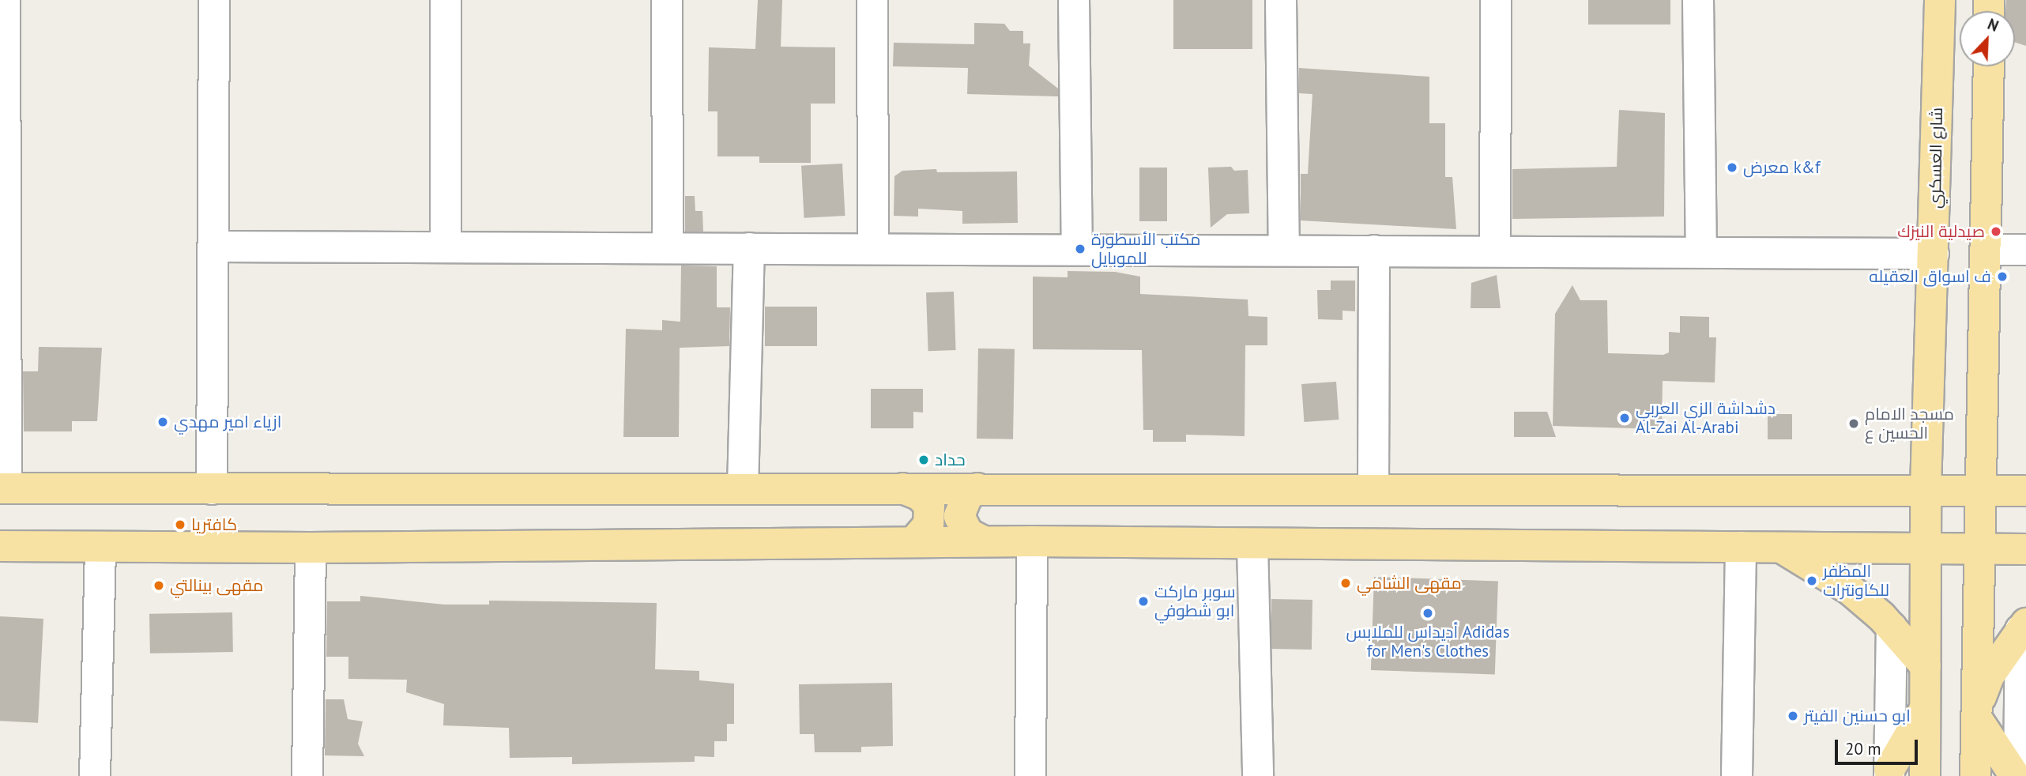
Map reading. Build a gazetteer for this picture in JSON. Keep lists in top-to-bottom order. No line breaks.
{"streets":{"main road":["شارع العسكري"]},"places":["معرض k&f","صيدلية النيزك","مكتب الأسطورة للموبايل","ف اسواق العقيله","دشداشة الزي العربي Al-Zai Al-Arabi","ازياء امير مهدي","مسجد الامام الحسين ع","حداد","كافتريا","المظفر للكاونترات","مقهى الشامي","مقهى بينالتي","سوبر ماركت ابو شطوفي","أديداس للملابس Adidas for Men's Clothes","ابو حسنين الفيتر"],"scale_bar":"20 m","north":"top right"}
